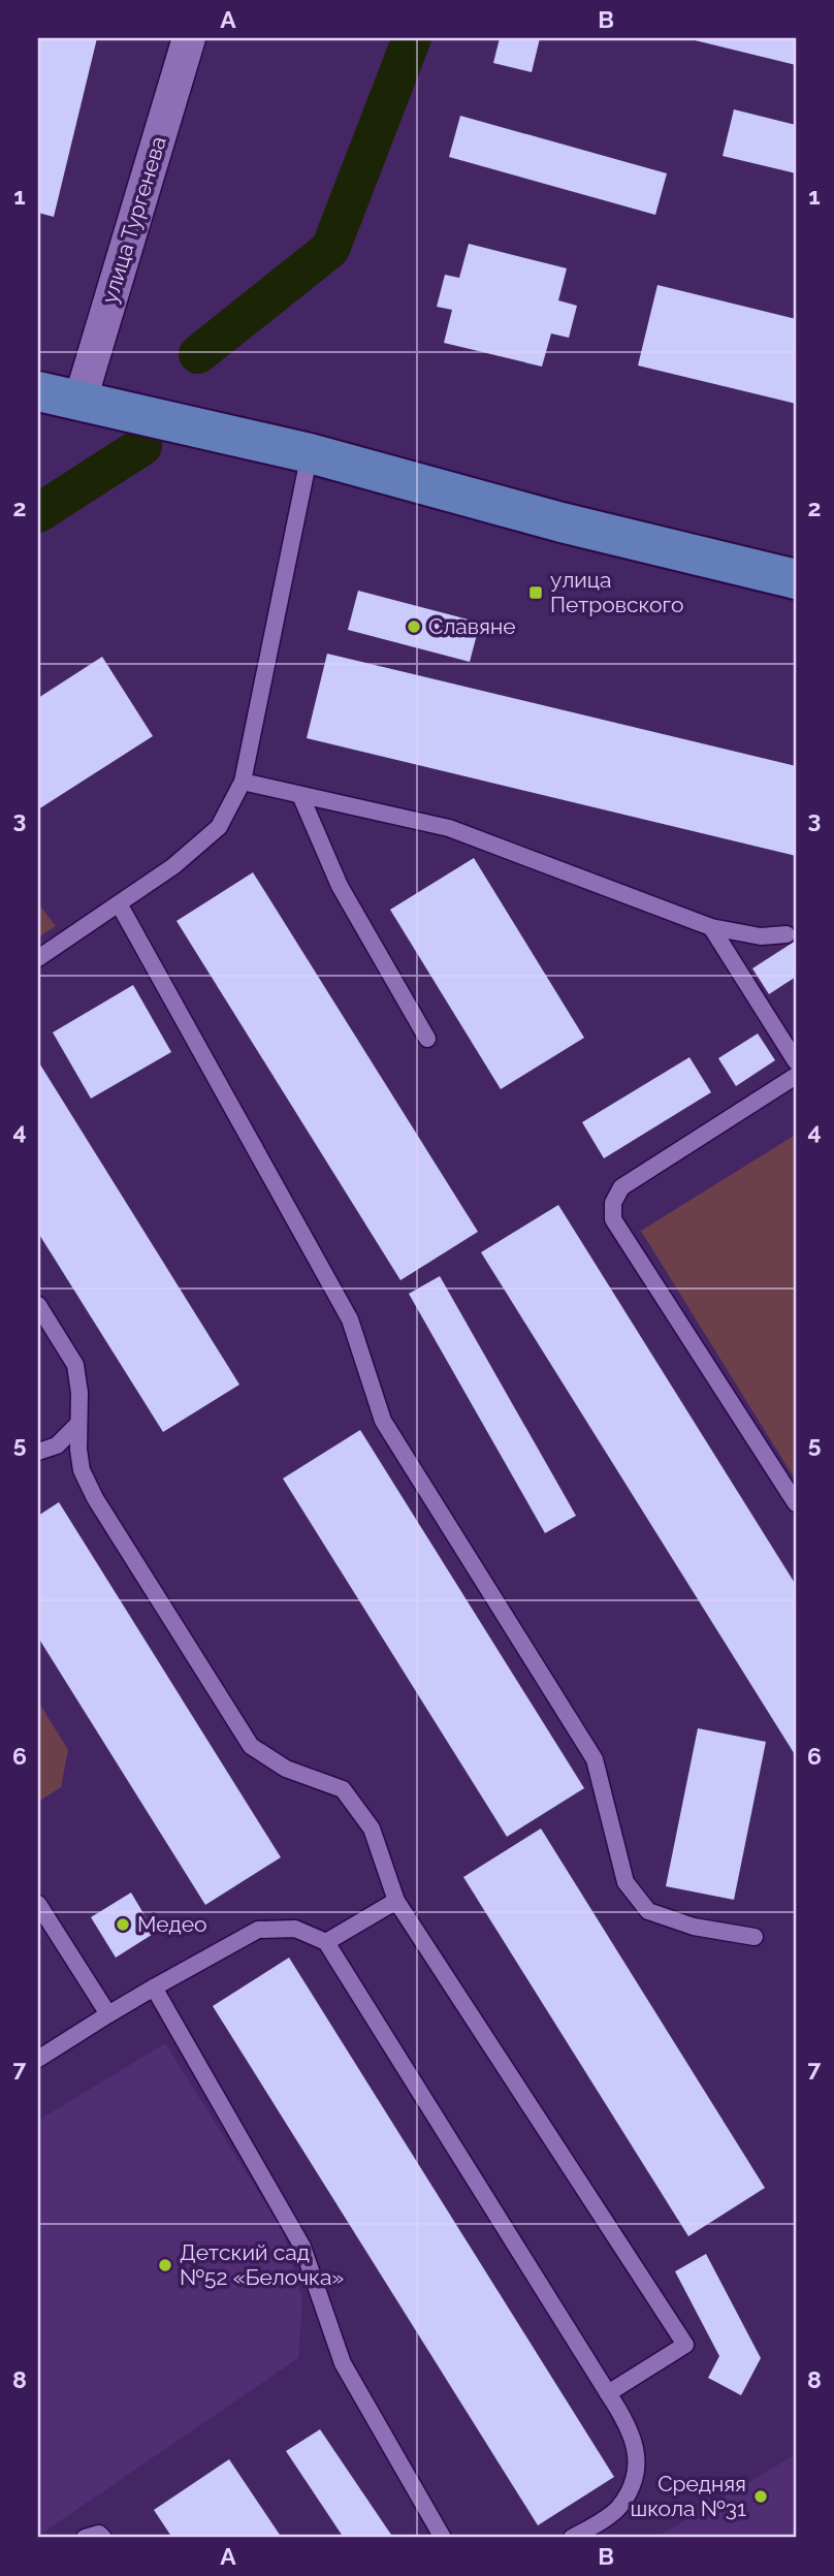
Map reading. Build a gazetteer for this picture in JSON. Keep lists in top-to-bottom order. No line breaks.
{"streets":{"street":["улица Тургенева"]},"places":{"transit":["улица Петровского"],"other":["Славяне","Медео","Детский сад №52 «Белочка»","Средняя школа №31"]},"grid":{"columns":["A","B"],"rows":["1","2","3","4","5","6","7","8"]}}
